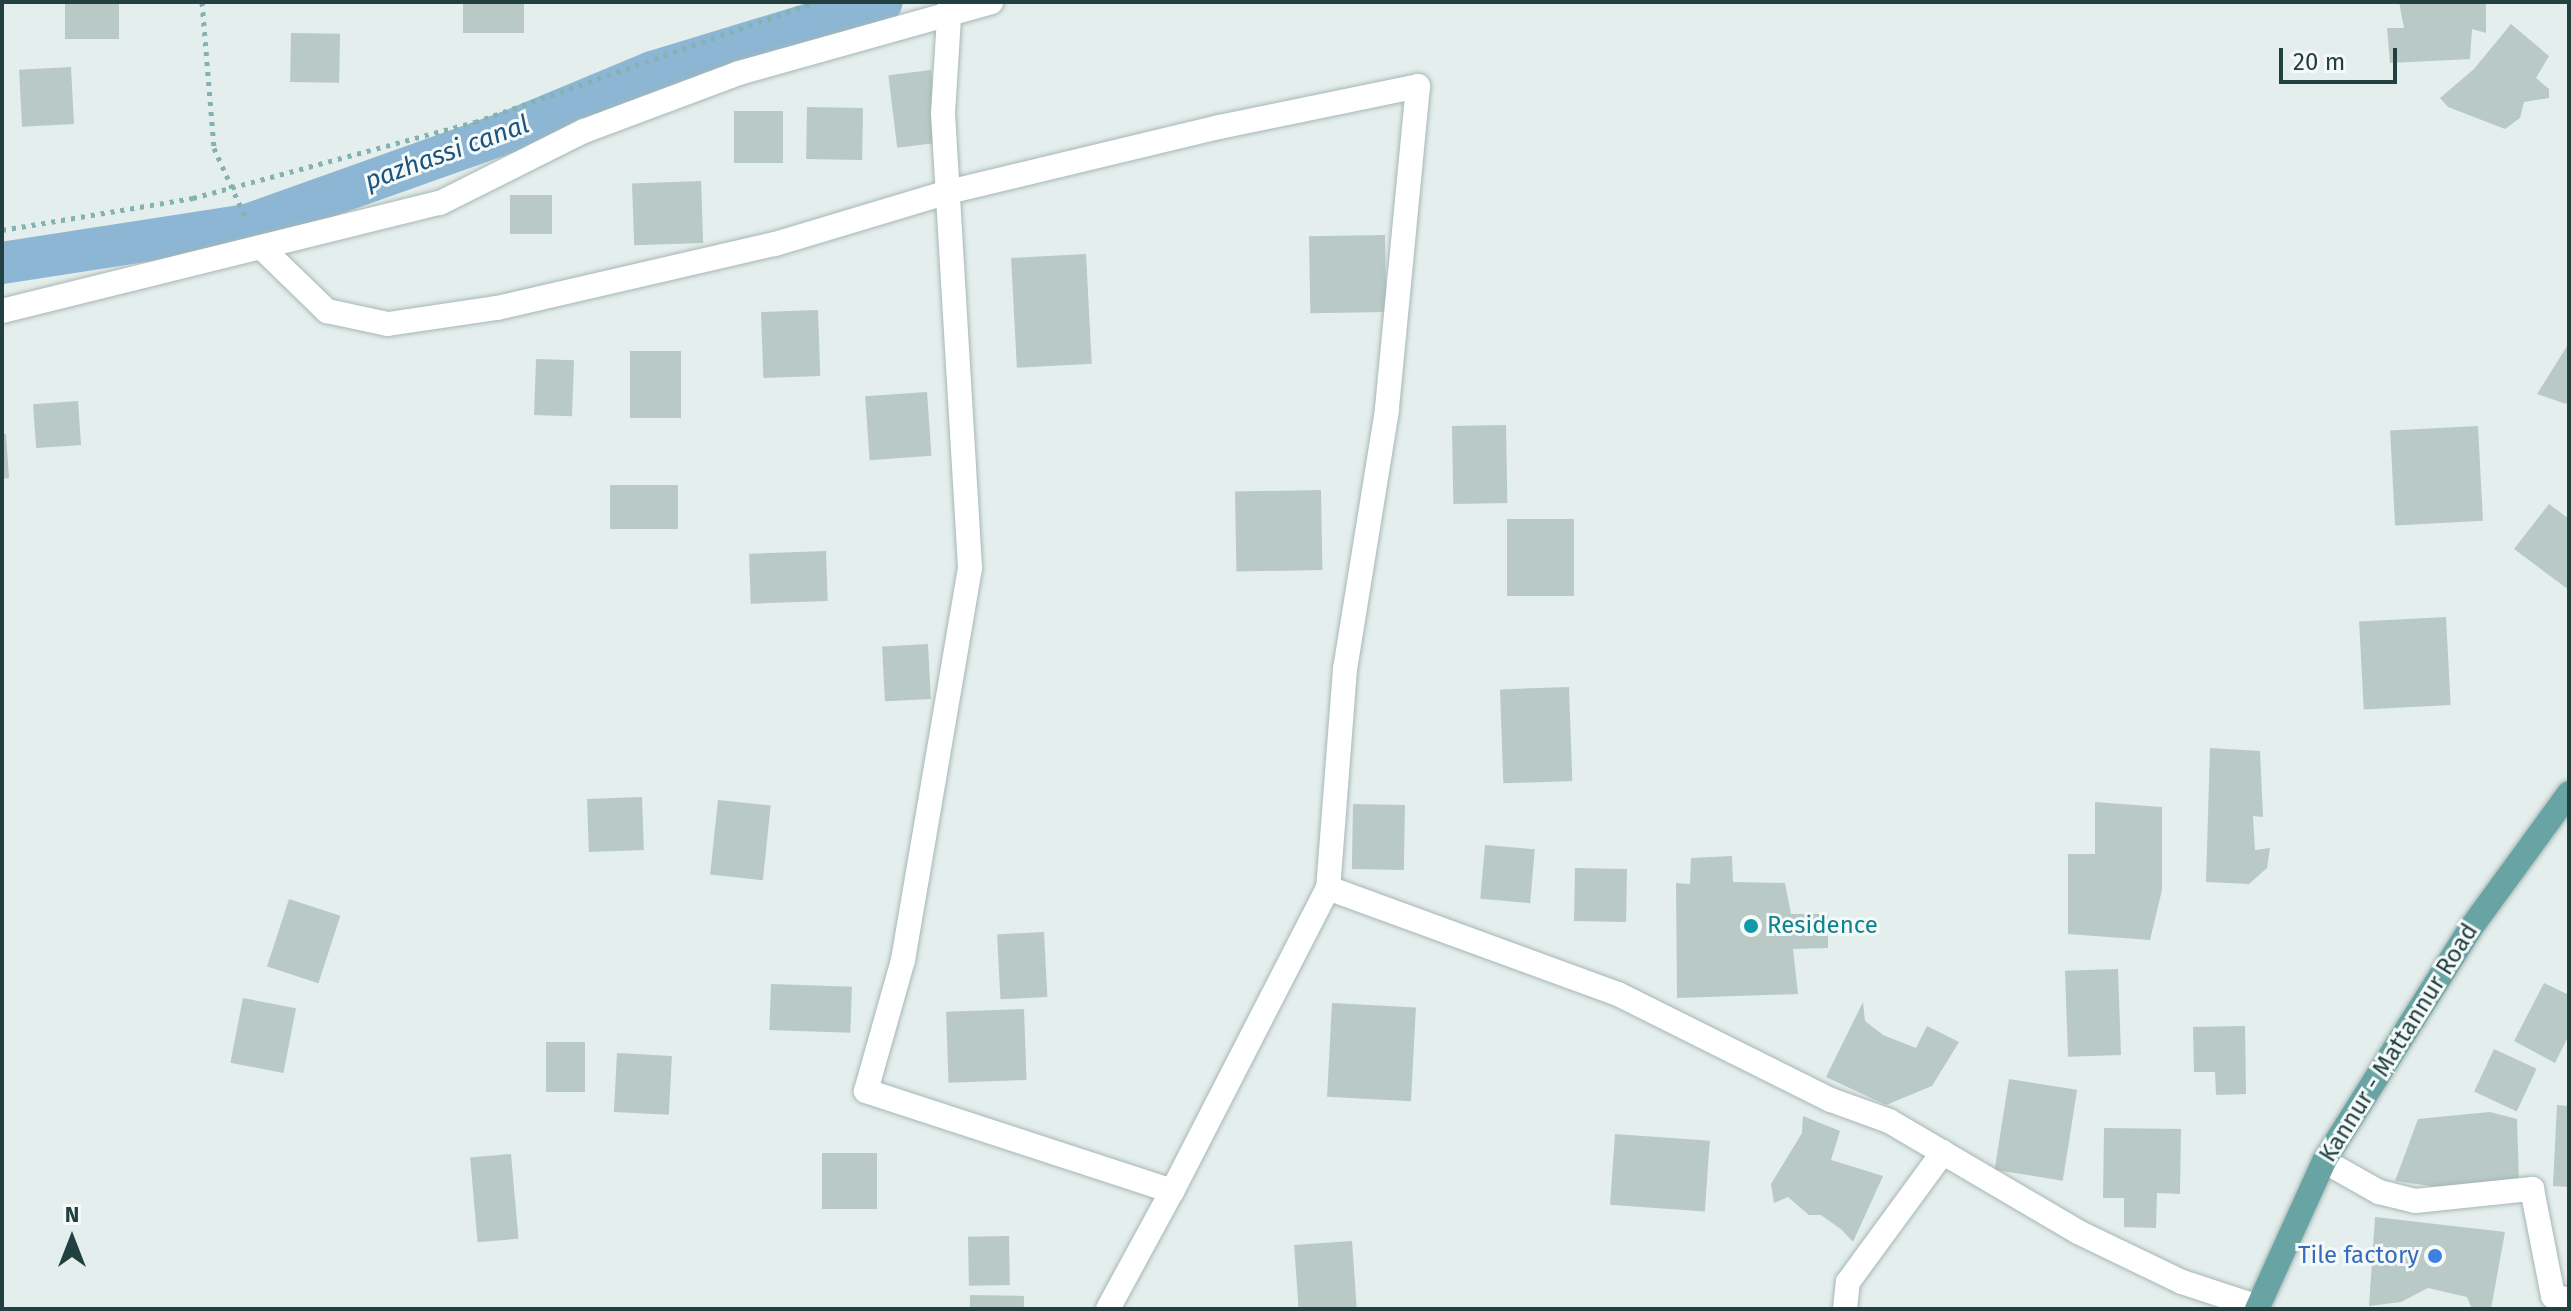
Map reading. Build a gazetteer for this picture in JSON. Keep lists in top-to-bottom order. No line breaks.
{"streets":{"main road":["Kannur - Mattannur Road"]},"water":["pazhassi canal"],"places":["Residence","Tile factory"],"scale_bar":"20 m","north":"top"}
